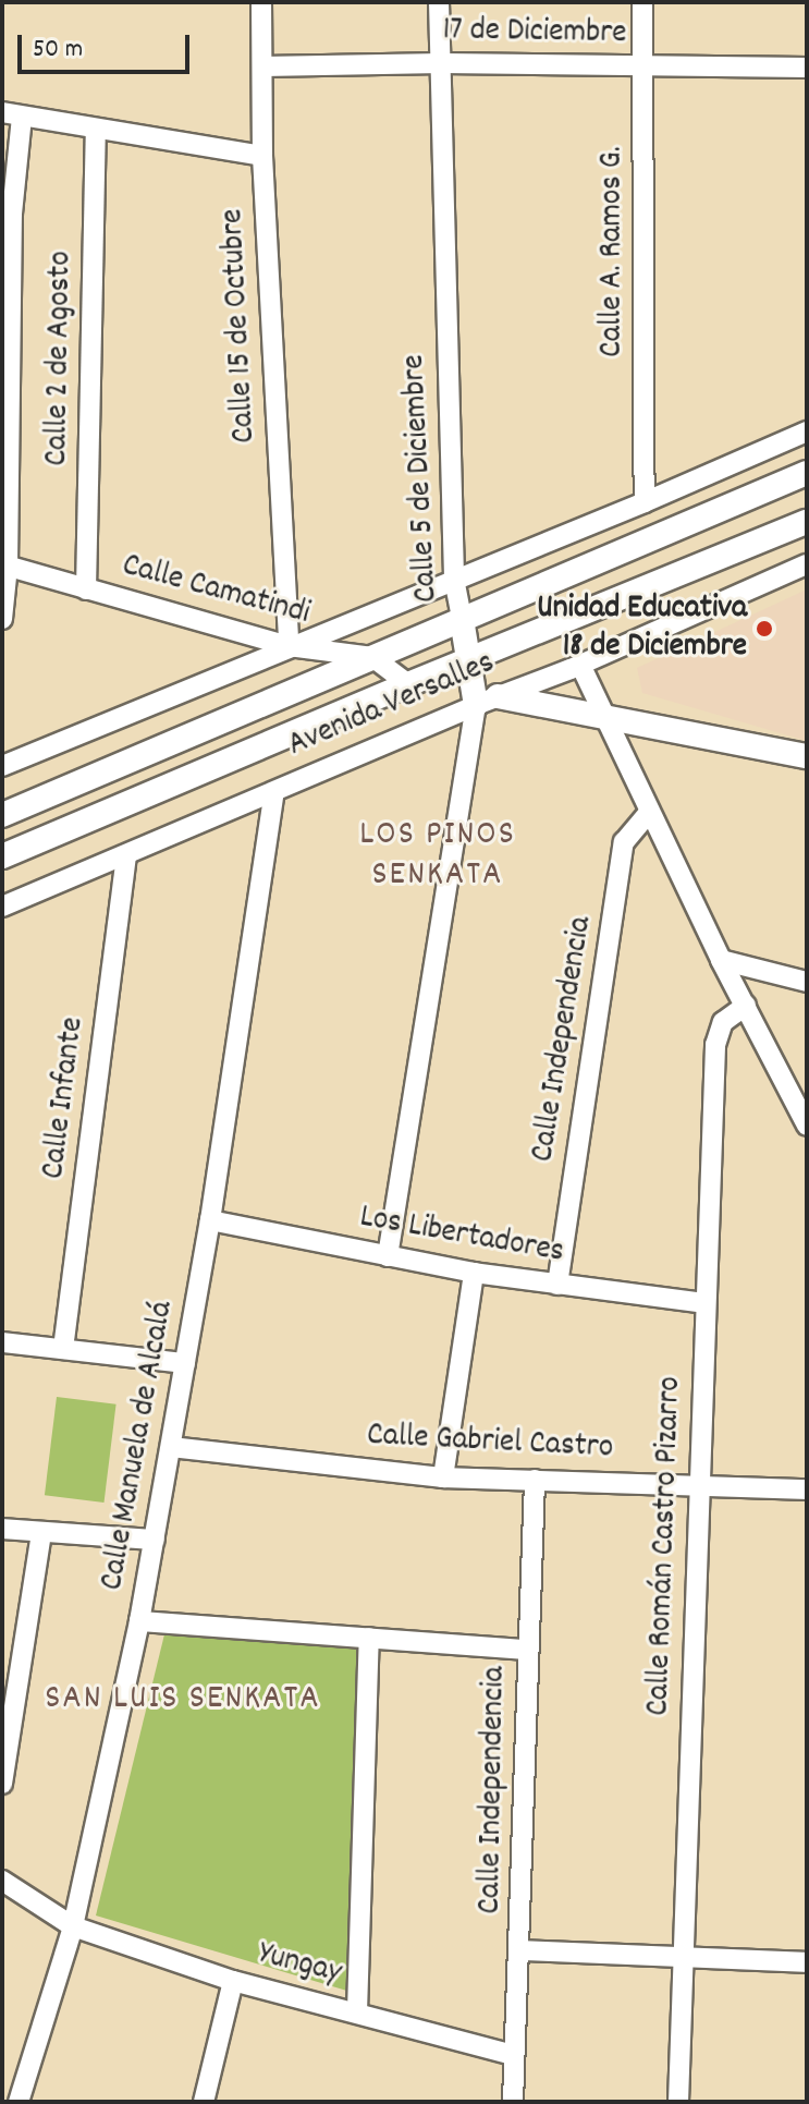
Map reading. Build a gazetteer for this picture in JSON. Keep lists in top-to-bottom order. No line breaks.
{"streets":{"street":["17 de Diciembre","Calle A. Ramos G.","Calle 15 de Octubre","Calle 2 de Agosto","Calle 5 de Diciembre","Calle Camatindi","Avenida Versalles","Calle Independencia","Calle Infante","Los Libertadores","Calle Gabriel Castro","Calle Manuela de Alcalá","Calle Román Castro Pizarro","Yungay"]},"crossings":[["17 de Diciembre","Calle A. Ramos G."],["17 de Diciembre","Calle 15 de Octubre"],["17 de Diciembre","Calle 5 de Diciembre"],["Calle 15 de Octubre","Calle Camatindi"],["Calle 2 de Agosto","Calle Camatindi"],["Calle 5 de Diciembre","Avenida Versalles"],["Calle 5 de Diciembre","Los Libertadores"],["Calle Camatindi","Avenida Versalles"],["Avenida Versalles","Calle Infante"],["Avenida Versalles","Calle Manuela de Alcalá"],["Calle Independencia","Los Libertadores"],["Calle Independencia","Calle Gabriel Castro"],["Calle Independencia","Yungay"],["Los Libertadores","Calle Manuela de Alcalá"],["Los Libertadores","Calle Román Castro Pizarro"],["Calle Gabriel Castro","Calle Manuela de Alcalá"],["Calle Gabriel Castro","Calle Román Castro Pizarro"],["Calle Manuela de Alcalá","Yungay"]],"districts":["LOS PINOS SENKATA","SAN LUIS SENKATA"],"places":["Unidad Educativa 18 de Diciembre"],"scale_bar":"50 m"}
